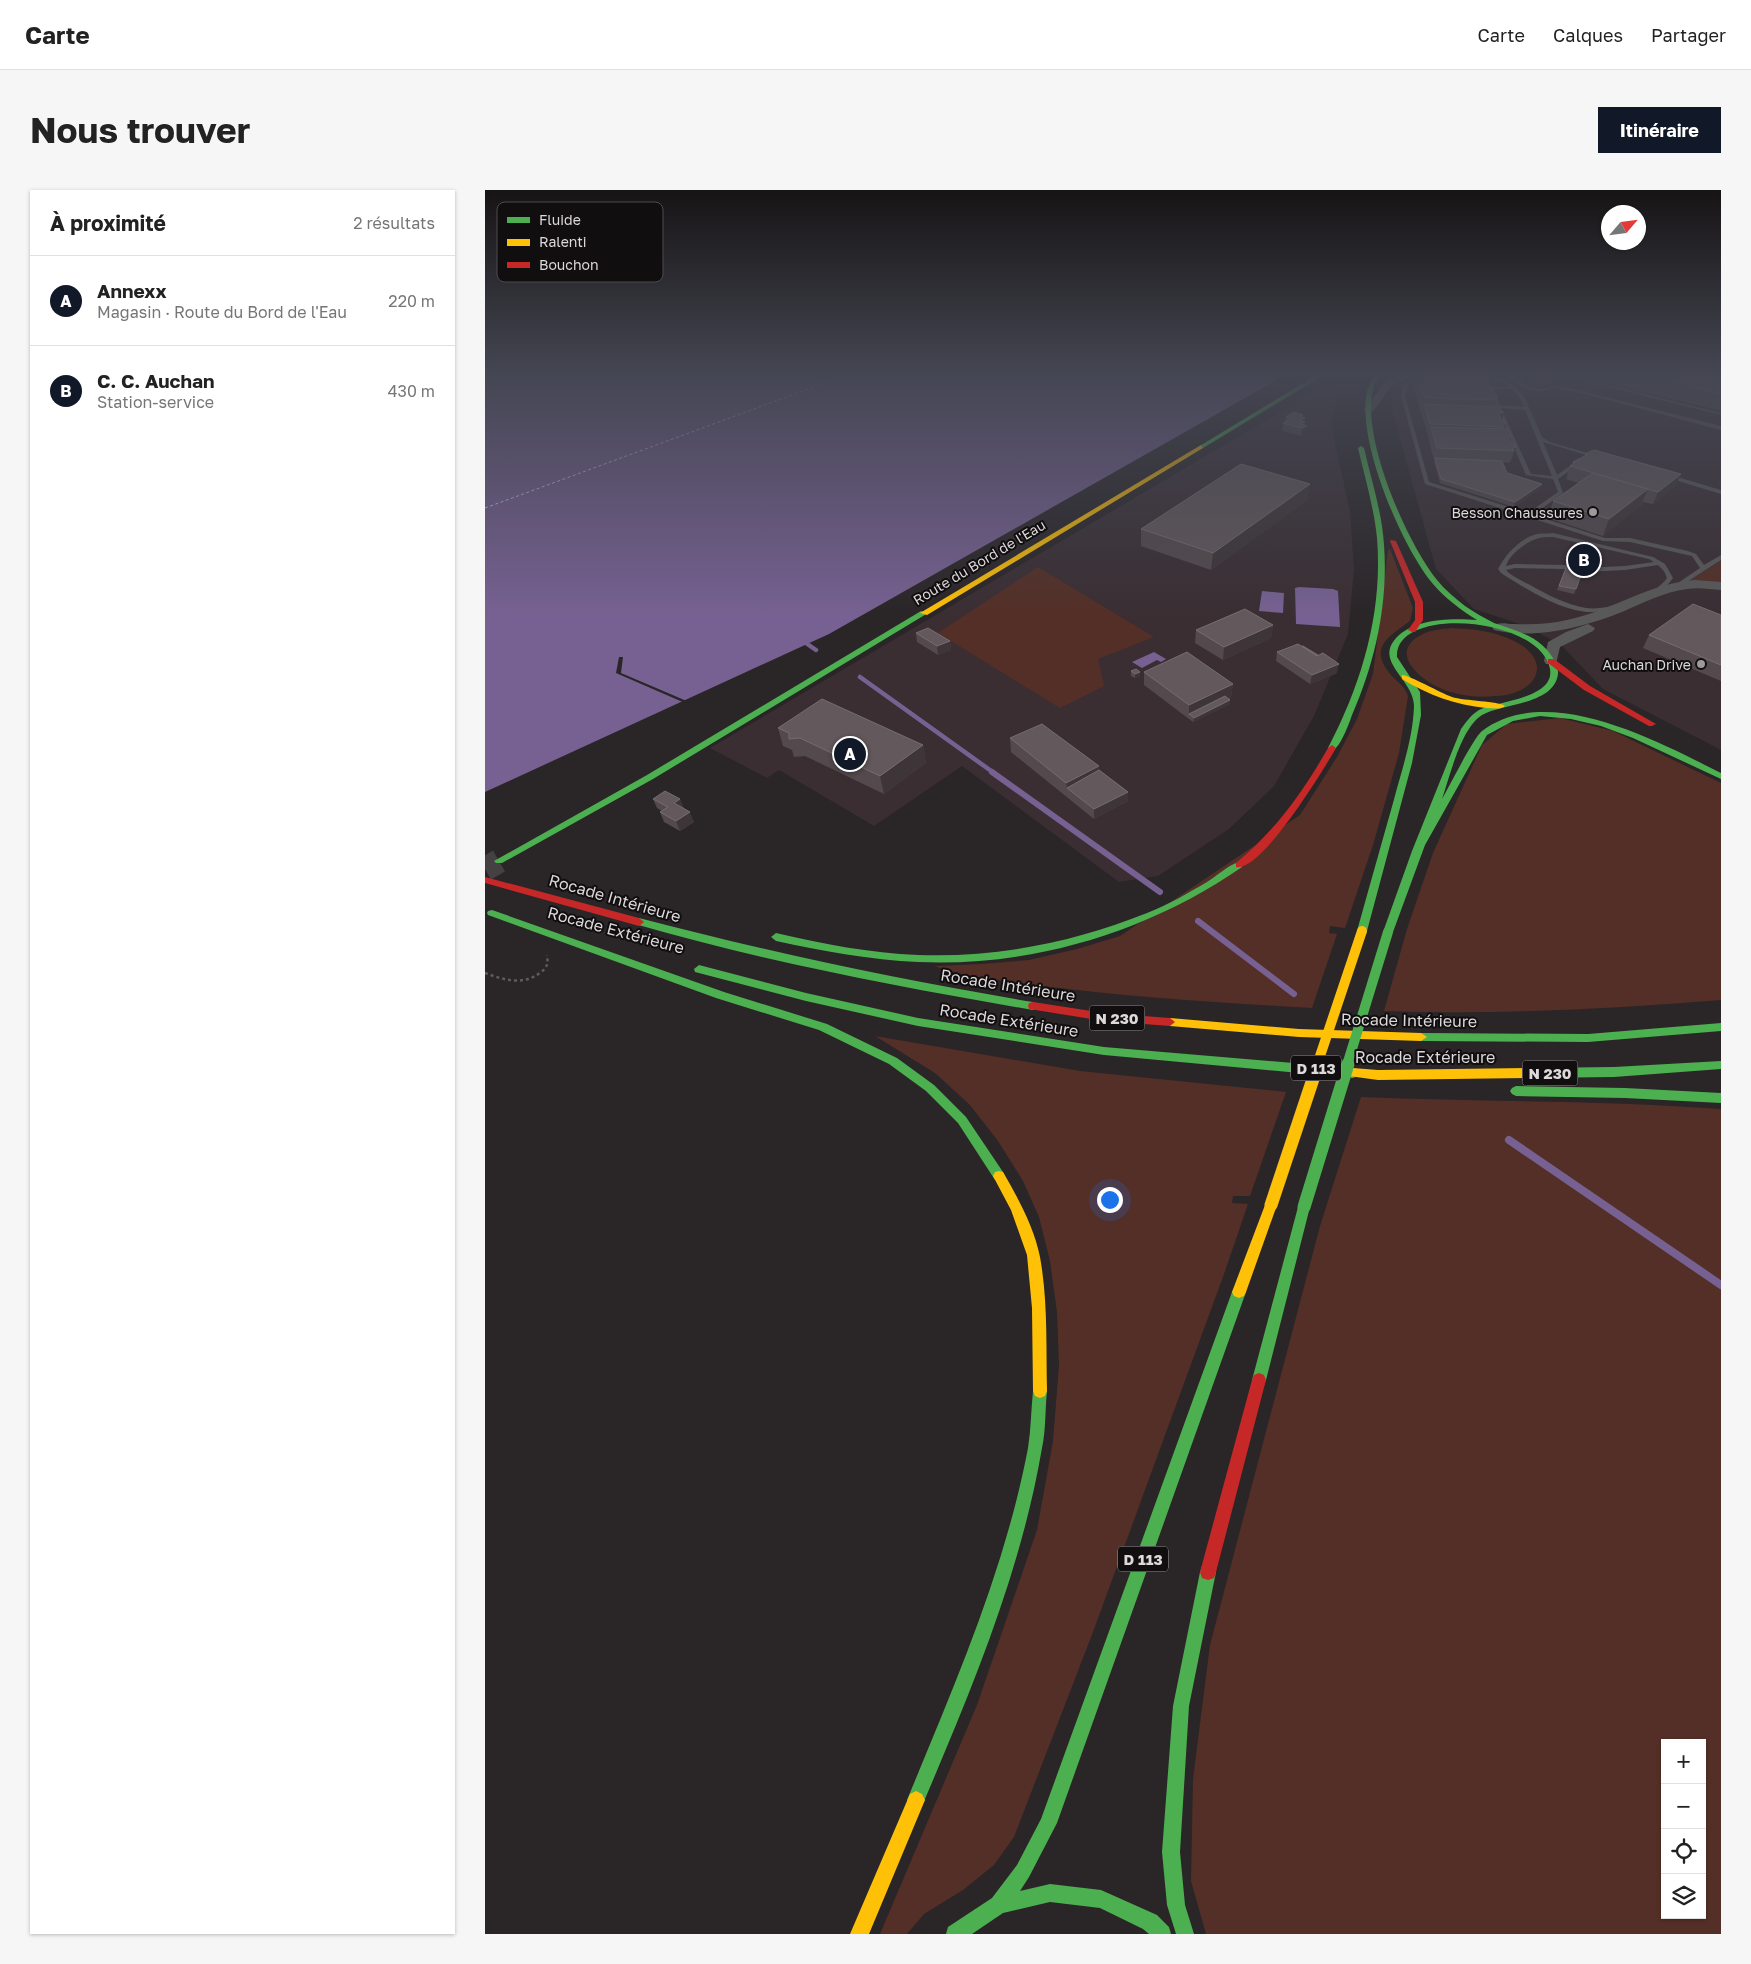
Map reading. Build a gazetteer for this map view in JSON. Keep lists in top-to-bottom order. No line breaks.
{"streets":{"main road":["Route du Bord de l'Eau","Rocade Intérieure","Rocade Extérieure","N 230","D 113"]},"places":["Besson Chaussures","Auchan Drive"],"legend":["Fluide","Ralenti","Bouchon"],"north":"top right","page":{"header":"Carte","nav":["Carte","Calques","Partager"],"buttons":"Itinéraire","title":"Nous trouver","heading":["À proximité","2 résultats"],"list":[{"mark":"A","name":"Annexx","note":"Magasin · Route du Bord de l'Eau","value":"220 m"},{"mark":"B","name":"C. C. Auchan","note":"Station-service","value":"430 m"}],"pins":["B","A"],"map_buttons":["+","−"]}}
